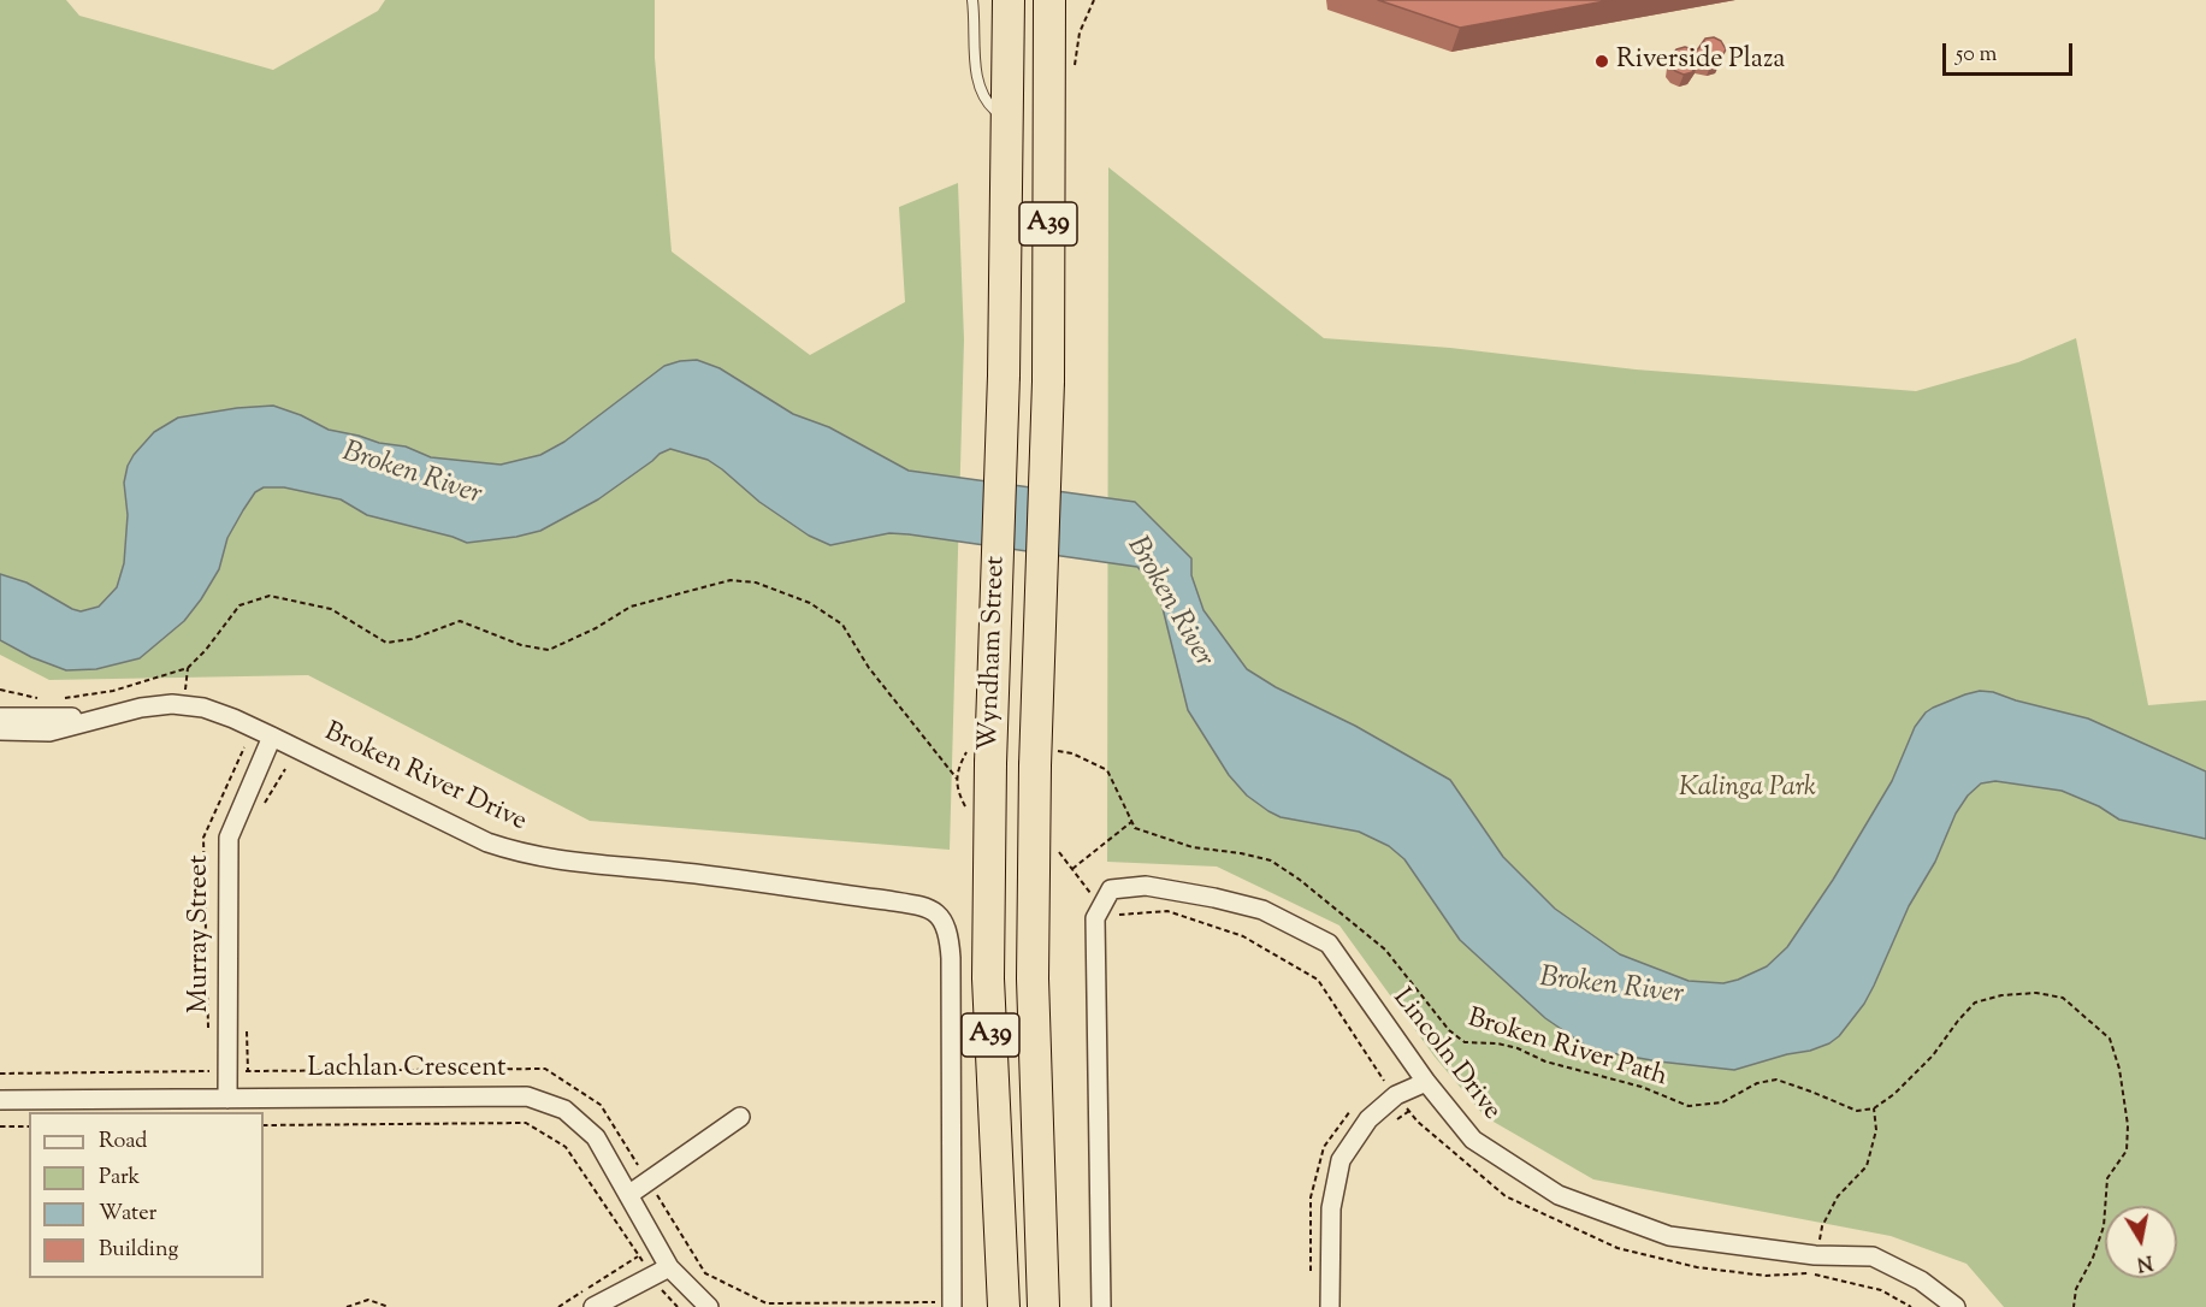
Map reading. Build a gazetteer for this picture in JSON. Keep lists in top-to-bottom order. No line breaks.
{"streets":{"highway":["A39","Wyndham Street"],"street":["Broken River Drive","Murray Street","Lincoln Drive","Lachlan Crescent"],"path":["Broken River Path"]},"crossings":[["Broken River Drive","Murray Street"],["Murray Street","Lachlan Crescent"]],"water":["Broken River"],"parks":["Kalinga Park"],"places":["Riverside Plaza"],"legend":["Road","Park","Water","Building"],"scale_bar":"50 m","north":"bottom"}
